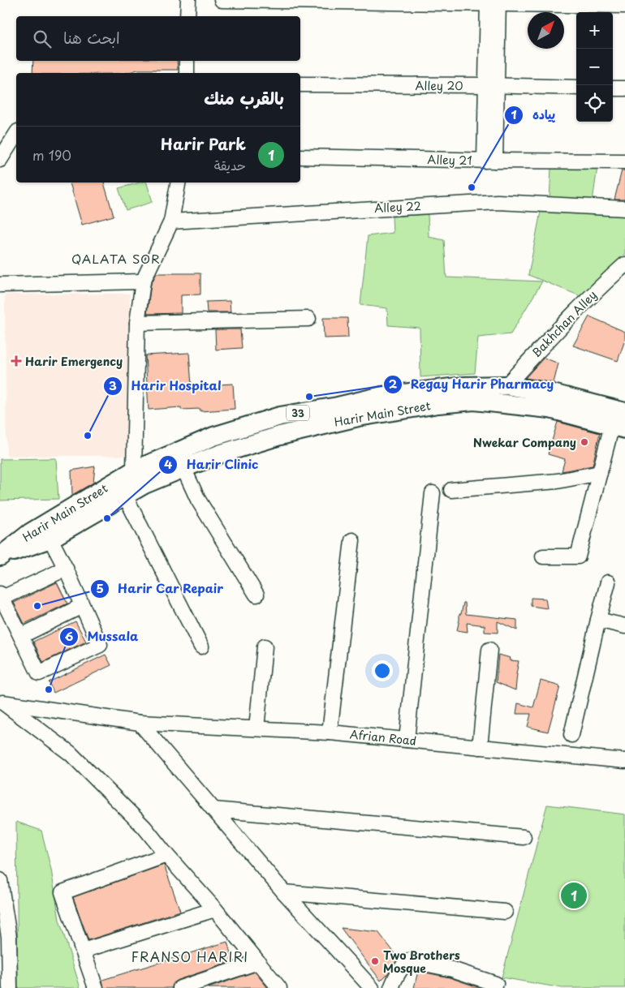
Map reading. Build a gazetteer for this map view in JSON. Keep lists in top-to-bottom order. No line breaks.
{"streets":{"main road":["33","Harir Main Street"],"street":["Alley 20","Alley 21","Alley 22","Bakhchan Alley","Afrian Road"]},"crossings":[["Bakhchan Alley","Harir Main Street"]],"districts":["QALATA SOR","FRANSO HARIRI"],"places":{"other":["پیادە","Regay Harir Pharmacy","‌Harir Hospital","Nwekar Company","Harir Clinic","Harir Car Repair","Mussala","Two Brothers Mosque"],"health":["Harir Emergency"]},"north":"top right","page":{"map_buttons":["+","−"],"search":"ابحث هنا","heading":"بالقرب منك","list":[{"mark":"1","name":"Harir Park","note":"حديقة","value":"190 m"}],"pins":"1"}}
